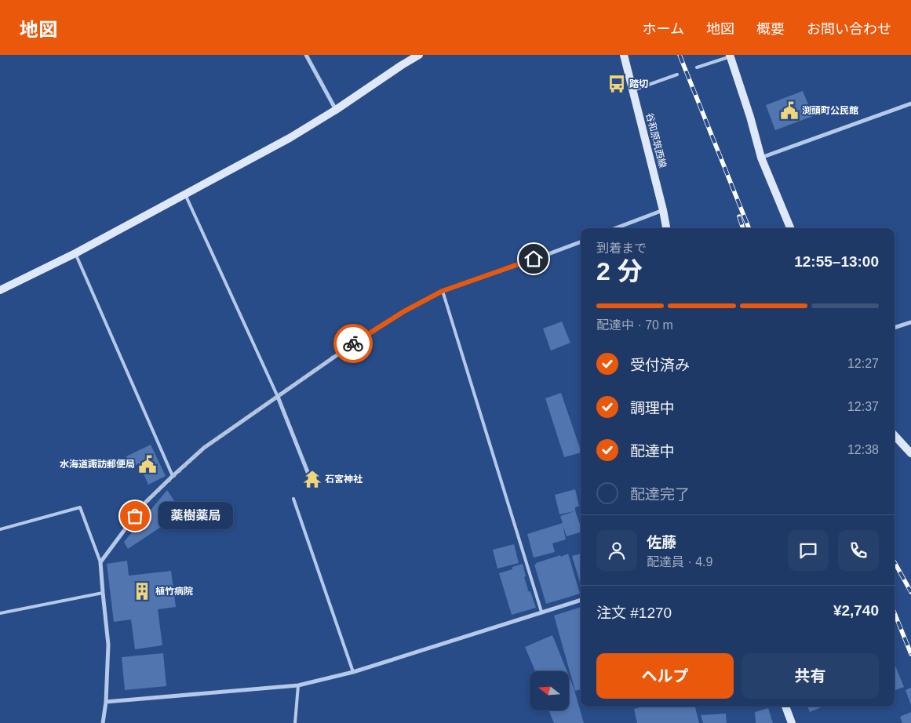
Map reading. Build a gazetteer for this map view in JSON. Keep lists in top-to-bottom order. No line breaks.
{"streets":{"street":["谷和原筑西線"]},"places":{"bus stop":["踏切"],"public building":["渕頭町公民館","水海道諏訪郵便局"],"temple":["石宮神社"],"other":["薬樹薬局"],"building":["植竹病院"]},"north":"left","page":{"header":"地図","nav":["ホーム","地図","概要","お問い合わせ"],"heading":["2 分","到着まで","12:55–13:00"],"panel":["佐藤","配達員 · 4.9","注文 #1270","¥2,740"],"bar":"配達中 · 70 m","list":[["受付済み","12:27"],["調理中","12:37"],["配達中","12:38"],"配達完了"],"bubble":"薬樹薬局","buttons":["ヘルプ","共有"]}}
